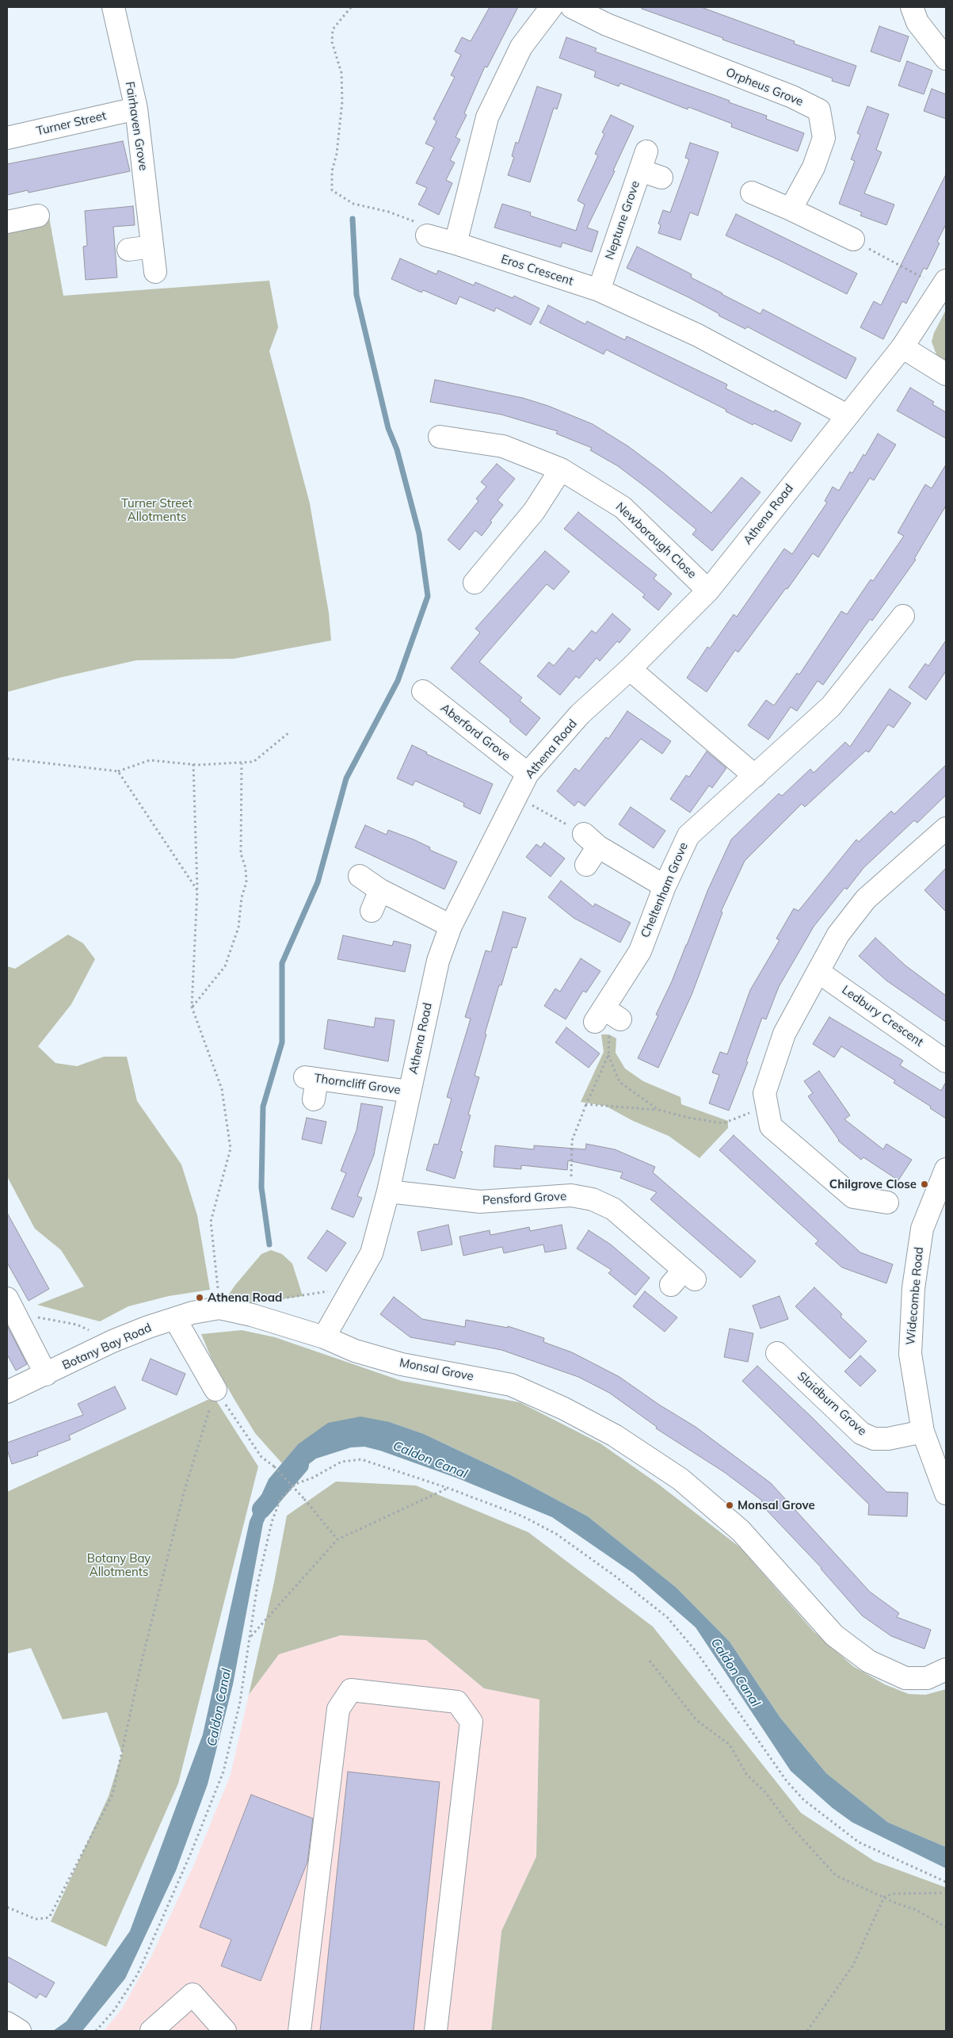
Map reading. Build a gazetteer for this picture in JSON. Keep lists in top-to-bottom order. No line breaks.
{"streets":{"street":["Orpheus Grove","Turner Street","Fairhaven Grove","Neptune Grove","Eros Crescent","Athena Road","Newborough Close","Aberford Grove","Cheltenham Grove","Ledbury Crescent","Thorncliff Grove","Pensford Grove","Widecombe Road","Botany Bay Road","Monsal Grove","Slaidburn Grove"]},"crossings":[["Turner Street","Fairhaven Grove"],["Neptune Grove","Eros Crescent"],["Eros Crescent","Athena Road"],["Athena Road","Newborough Close"],["Athena Road","Aberford Grove"],["Athena Road","Thorncliff Grove"],["Athena Road","Pensford Grove"],["Athena Road","Botany Bay Road"],["Athena Road","Monsal Grove"],["Widecombe Road","Slaidburn Grove"],["Botany Bay Road","Monsal Grove"]],"water":["Caldon Canal"],"parks":["Turner Street Allotments","Botany Bay Allotments"],"places":["Chilgrove Close","Athena Road","Monsal Grove"]}
